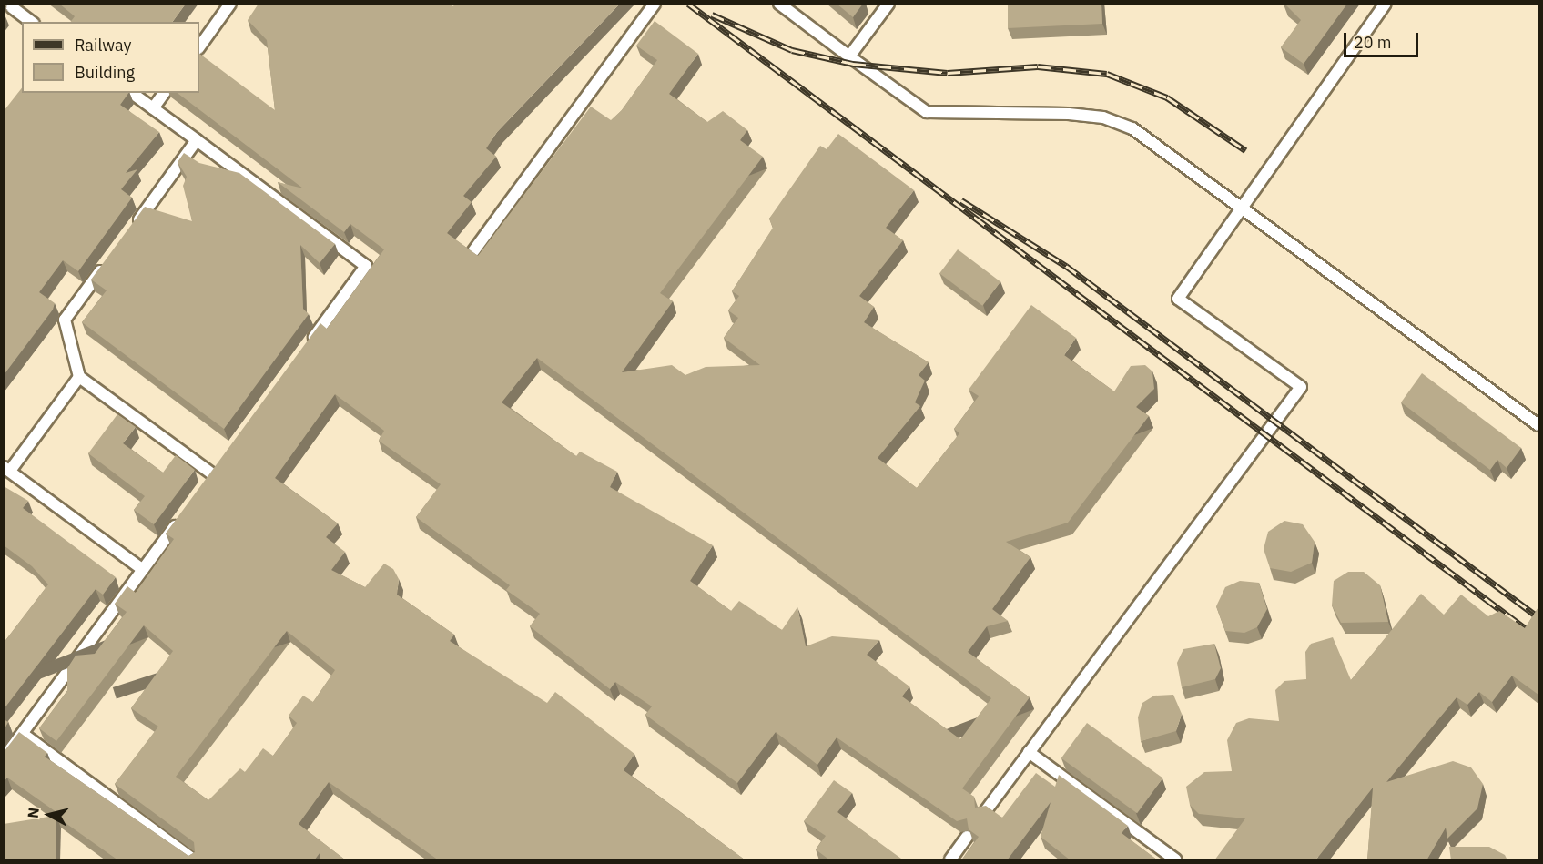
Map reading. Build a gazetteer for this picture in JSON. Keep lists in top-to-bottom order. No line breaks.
{"legend":["Railway","Building"],"scale_bar":"20 m","north":"left"}
